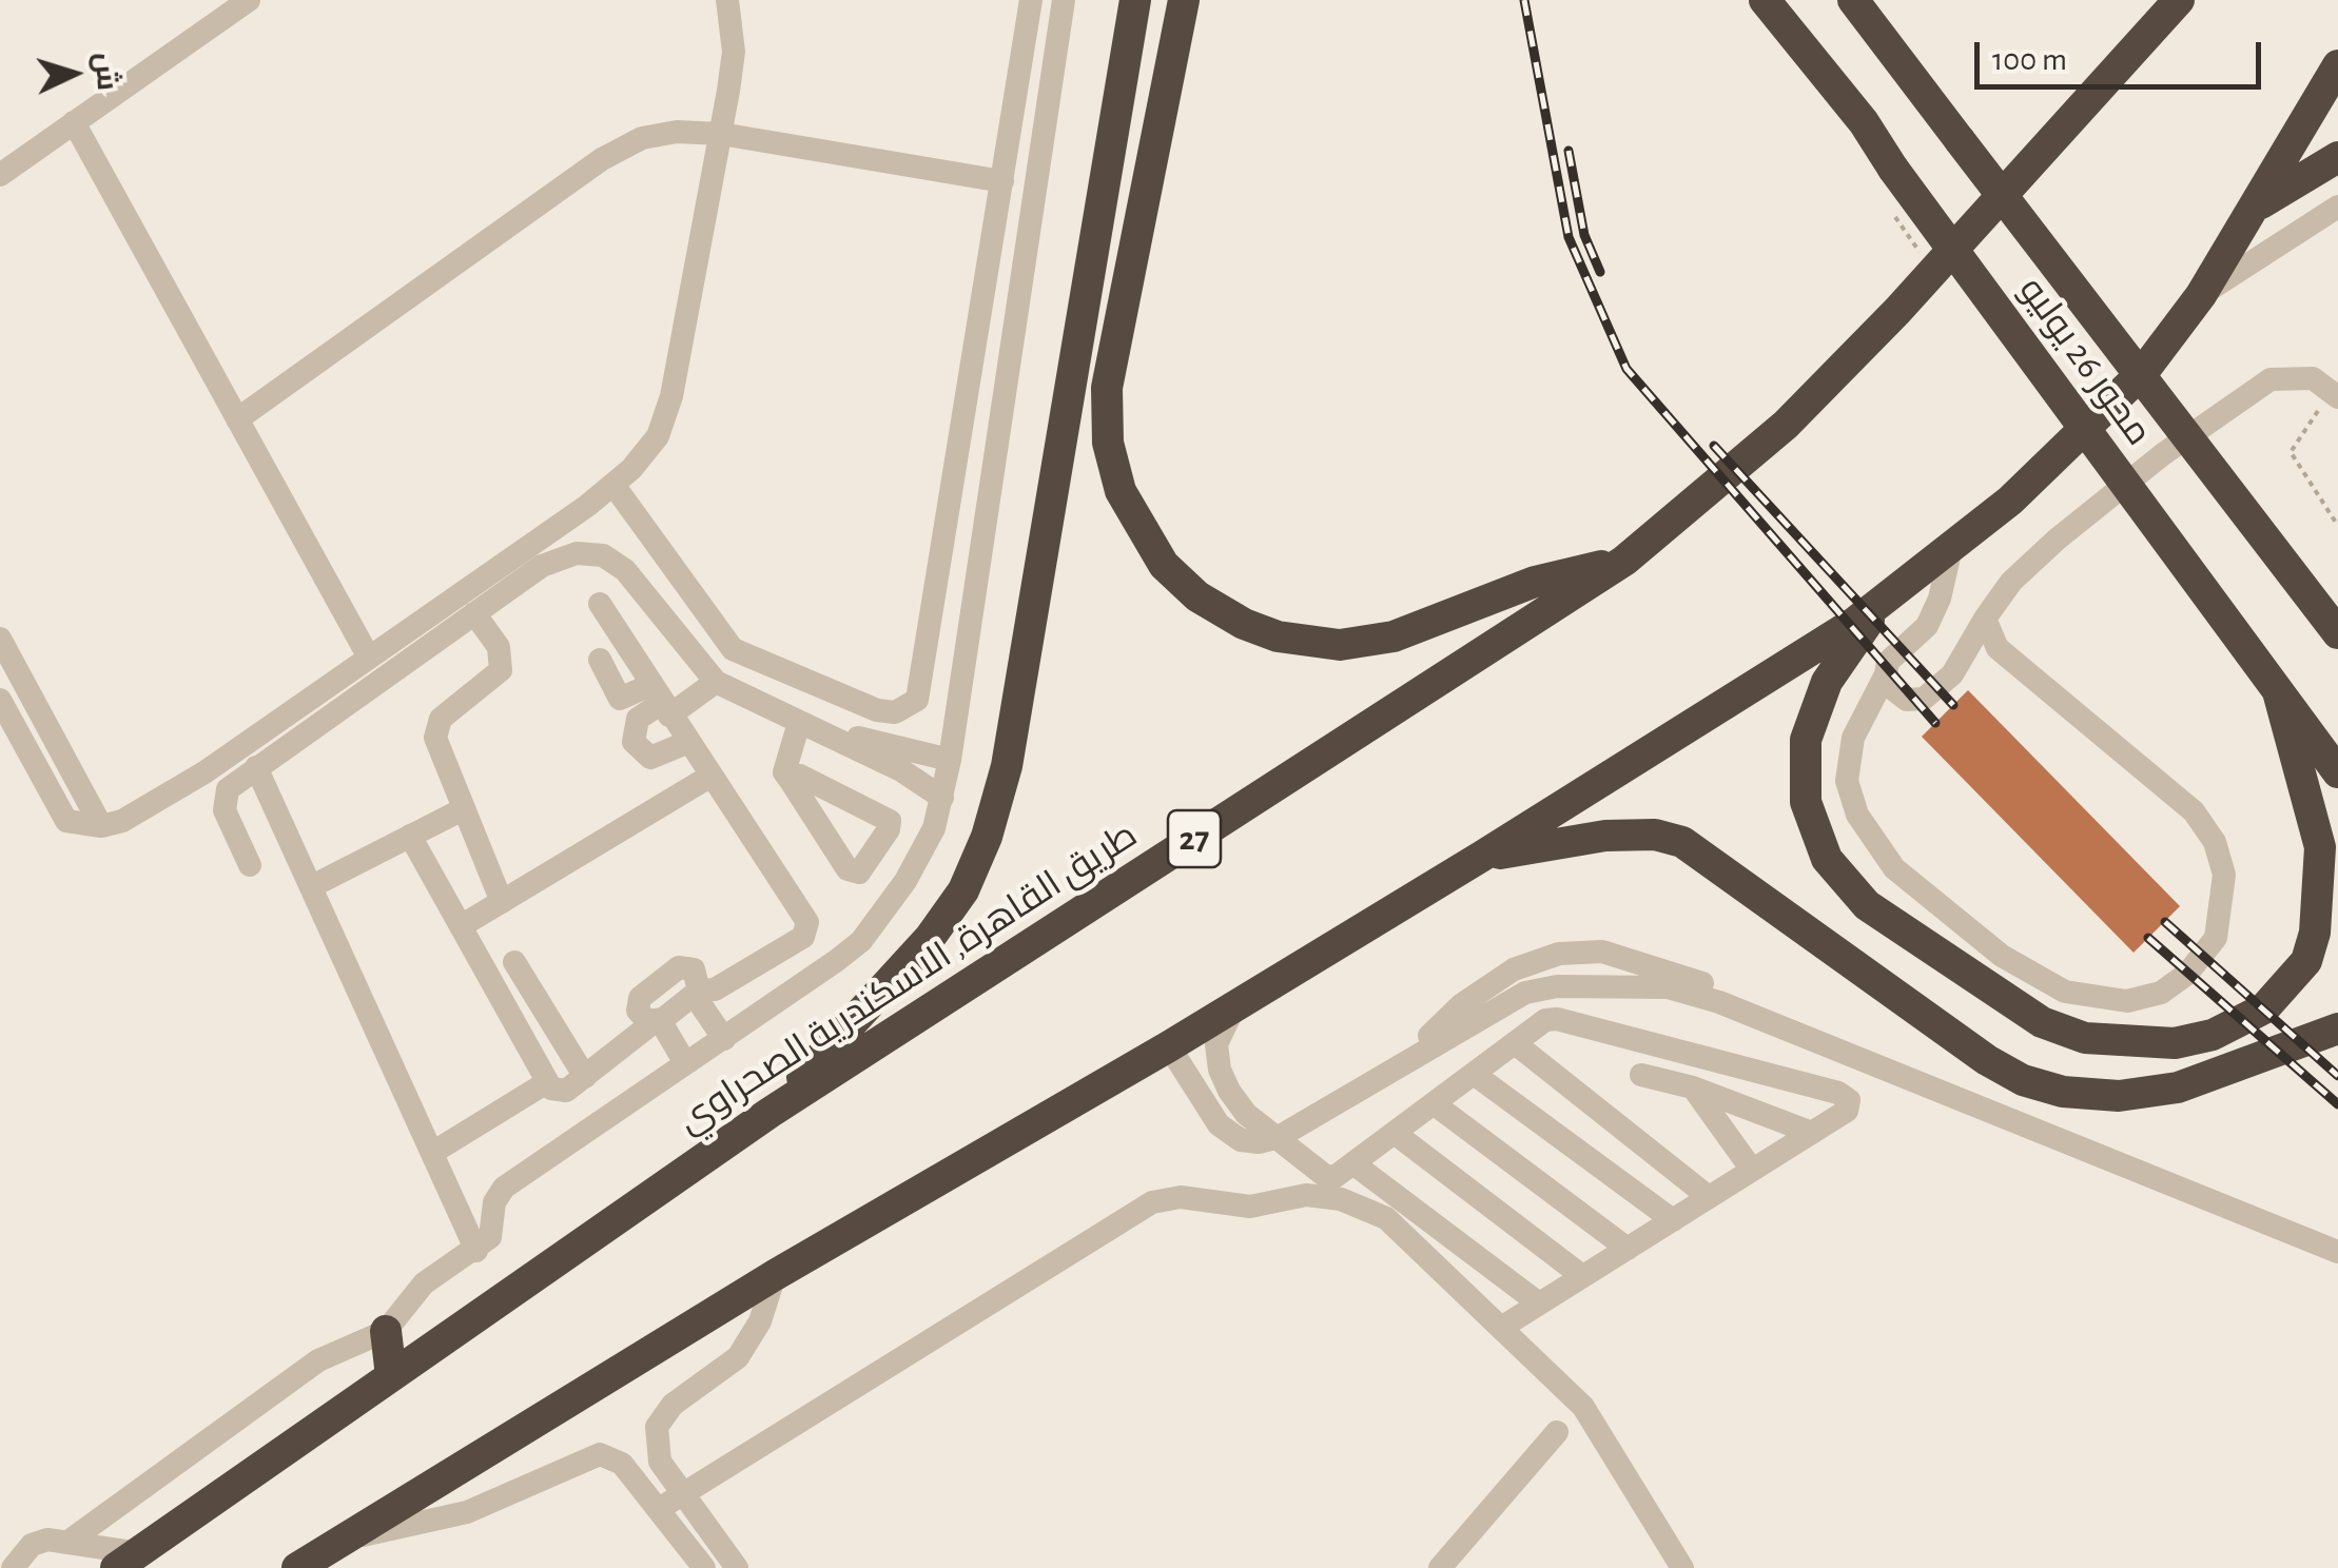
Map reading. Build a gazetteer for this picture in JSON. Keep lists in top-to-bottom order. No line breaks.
{"streets":{"highway":["محور 26 يوليو","27","طريق القاهرة, الاسكندرية الصحراوي"]},"scale_bar":"100 m","north":"right"}
